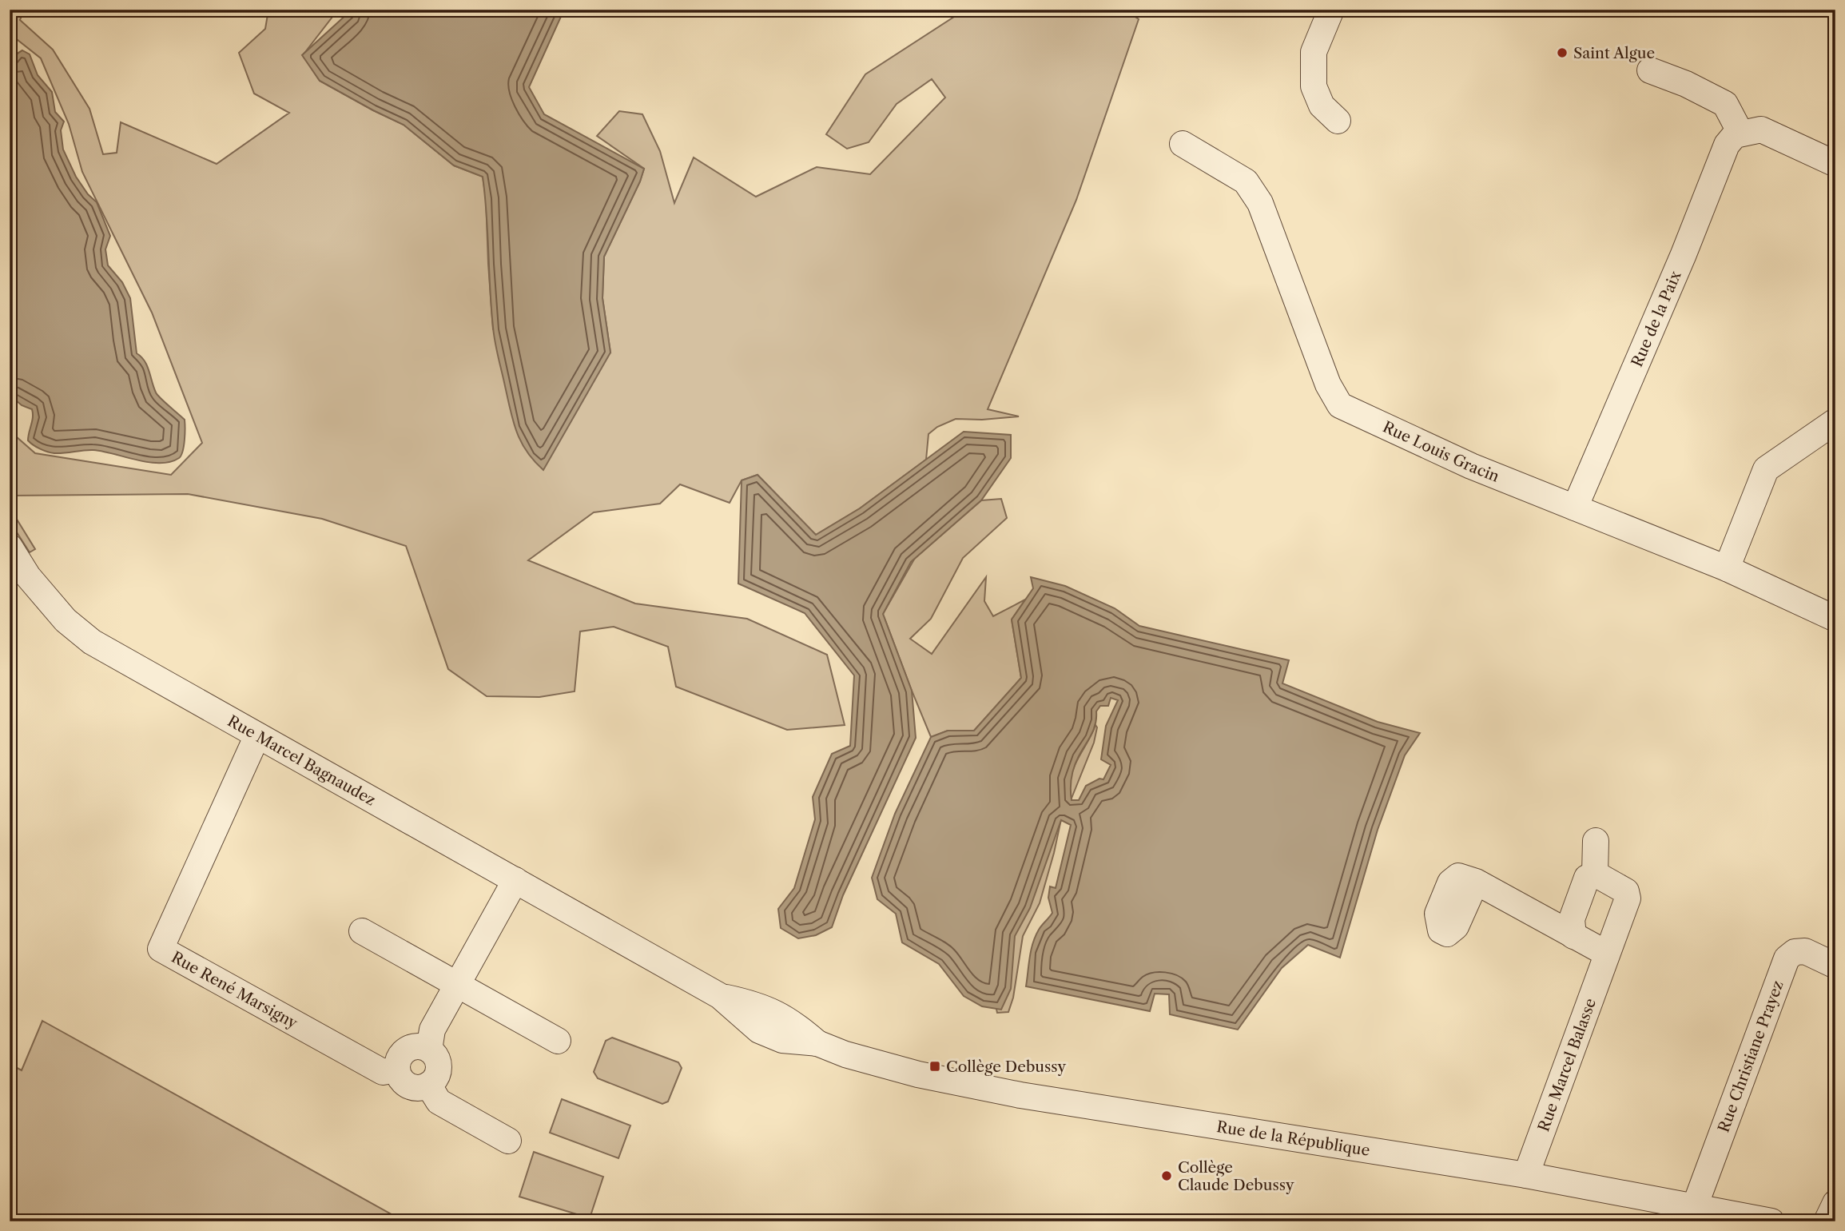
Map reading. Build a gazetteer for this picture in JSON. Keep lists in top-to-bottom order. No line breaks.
{"streets":{"street":["Rue de la Paix","Rue Louis Gracin","Rue Marcel Bagnaudez","Rue René Marsigny","Rue Christiane Prayez","Rue Marcel Balasse","Rue de la République"]},"crossings":[["Rue de la Paix","Rue Louis Gracin"],["Rue Marcel Bagnaudez","Rue René Marsigny"],["Rue Marcel Bagnaudez","Rue de la République"],["Rue Christiane Prayez","Rue de la République"],["Rue Marcel Balasse","Rue de la République"]],"places":{"other":["Saint Algue","Collège Claude Debussy"],"transit":["Collège Debussy"]}}
